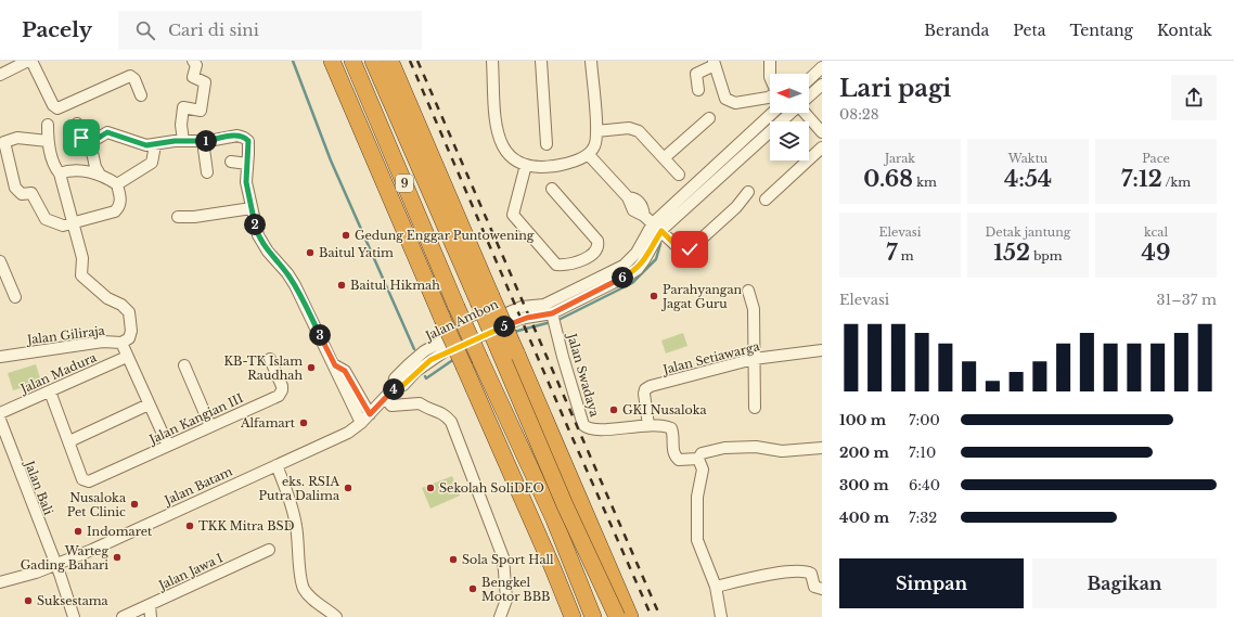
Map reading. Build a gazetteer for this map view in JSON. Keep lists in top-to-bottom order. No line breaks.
{"streets":{"highway":["9"],"street":["Jalan Ambon","Jalan Giliraja","Jalan Setiawarga","Jalan Madura","Jalan Swadaya","Jalan Kangian III","Jalan Batam","Jalan Bali","Jalan Jawa I"]},"crossings":[["Jalan Ambon","Jalan Swadaya"],["Jalan Ambon","Jalan Batam"],["Jalan Giliraja","Jalan Madura"],["Jalan Giliraja","Jalan Kangian III"],["Jalan Setiawarga","Jalan Swadaya"],["Jalan Batam","Jalan Bali"]],"places":["Gedung Enggar Puntowening","Baitul Yatim","Baitul Hikmah","Parahyangan Jagat Guru","KB-TK Islam Raudhah","GKI Nusaloka","Alfamart","eks. RSIA Putra Dalima","Sekolah SoliDEO","Nusaloka Pet Clinic","TKK Mitra BSD","Indomaret","Warteg Gading Bahari","Sola Sport Hall","Bengkel Motor BBB","Suksestama"],"north":"left","page":{"header":"Pacely","search":"Cari di sini","nav":["Beranda","Peta","Tentang","Kontak"],"heading":["Lari pagi","08:28"],"pins":["1","2","6","5","3","4"],"stats":[["Jarak","0.68 km"],["Waktu","4:54"],["Pace","7:12 /km"],["Elevasi","7 m"],["Detak jantung","152 bpm"],["kcal","49"]],"chart":["Elevasi","31–37 m"],"list":[{"name":"100 m","note":"7:00"},{"name":"200 m","note":"7:10"},{"name":"300 m","note":"6:40"},{"name":"400 m","note":"7:32"}],"buttons":["Simpan","Bagikan"]}}
